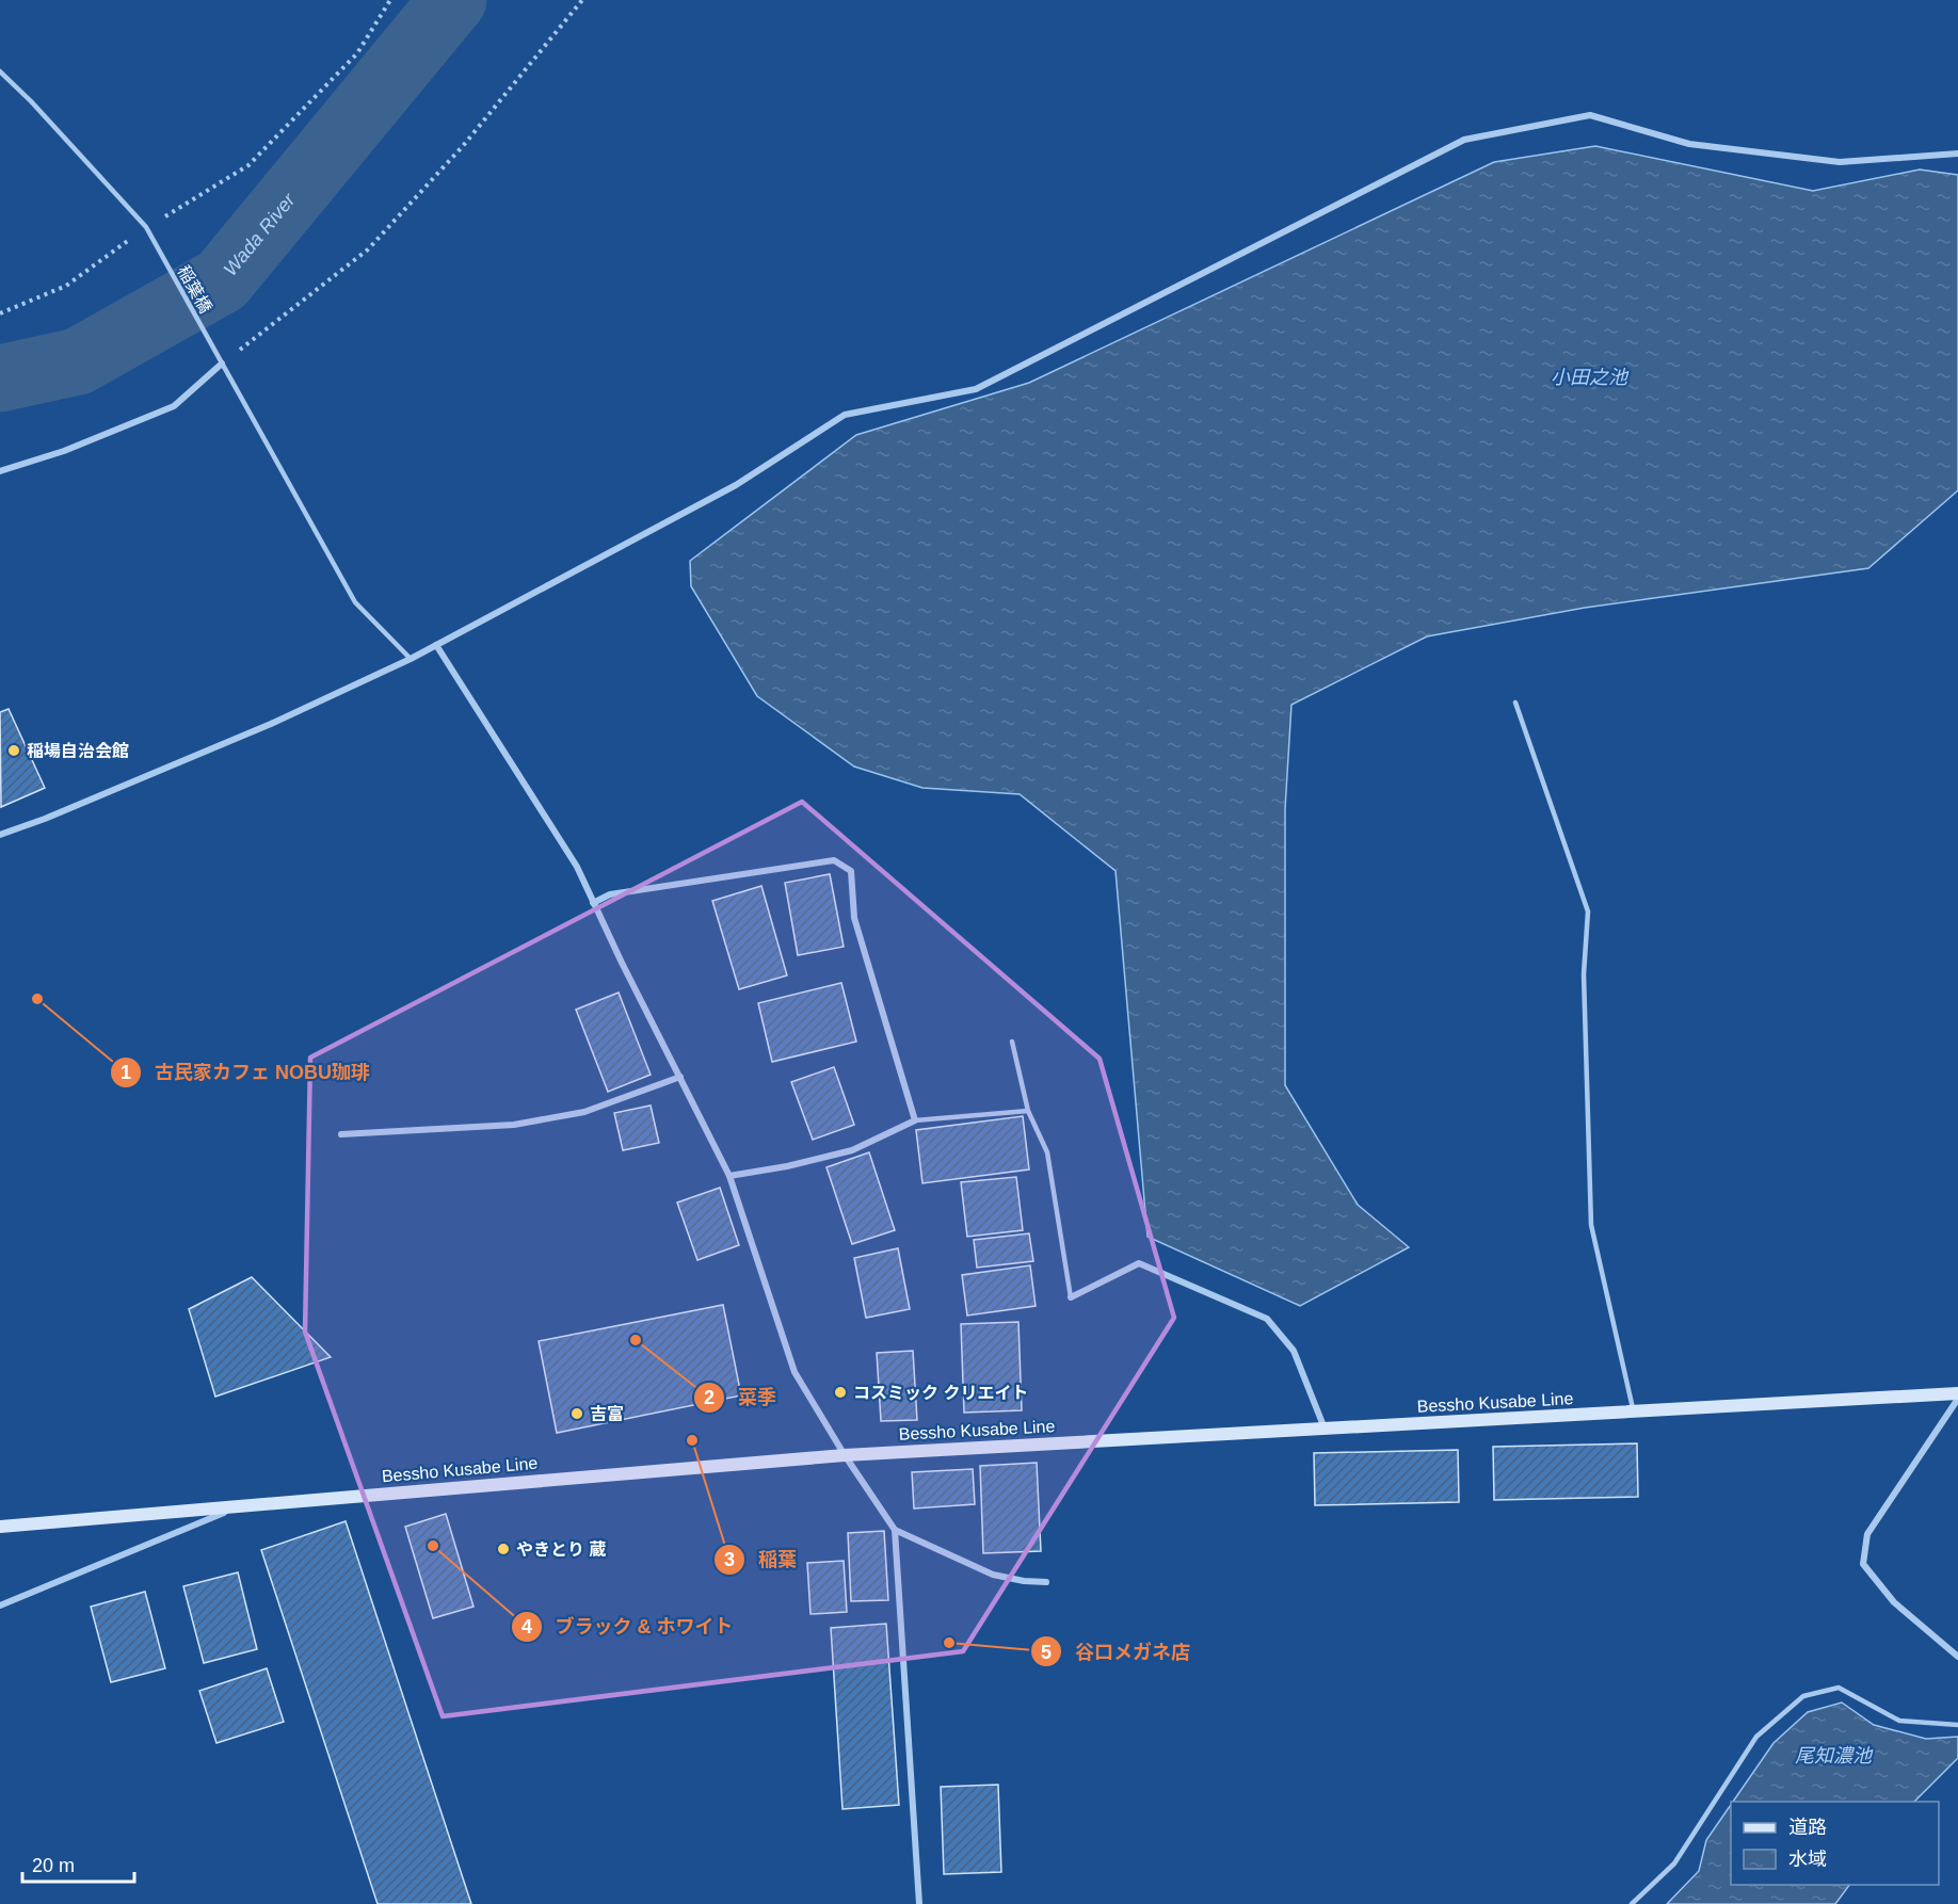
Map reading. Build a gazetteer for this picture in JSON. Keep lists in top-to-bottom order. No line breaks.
{"streets":{"main road":["Bessho Kusabe Line"],"lane":["稲葉橋"]},"water":["Wada River","小田之池","尾知濃池"],"places":["稲場自治会館","古民家カフェ NOBU珈琲","菜季","コスミック クリエイト","吉富","稲葉","ブラック & ホワイト","やきとり 蔵","谷口メガネ店"],"legend":["道路","水域"],"scale_bar":"20 m"}
